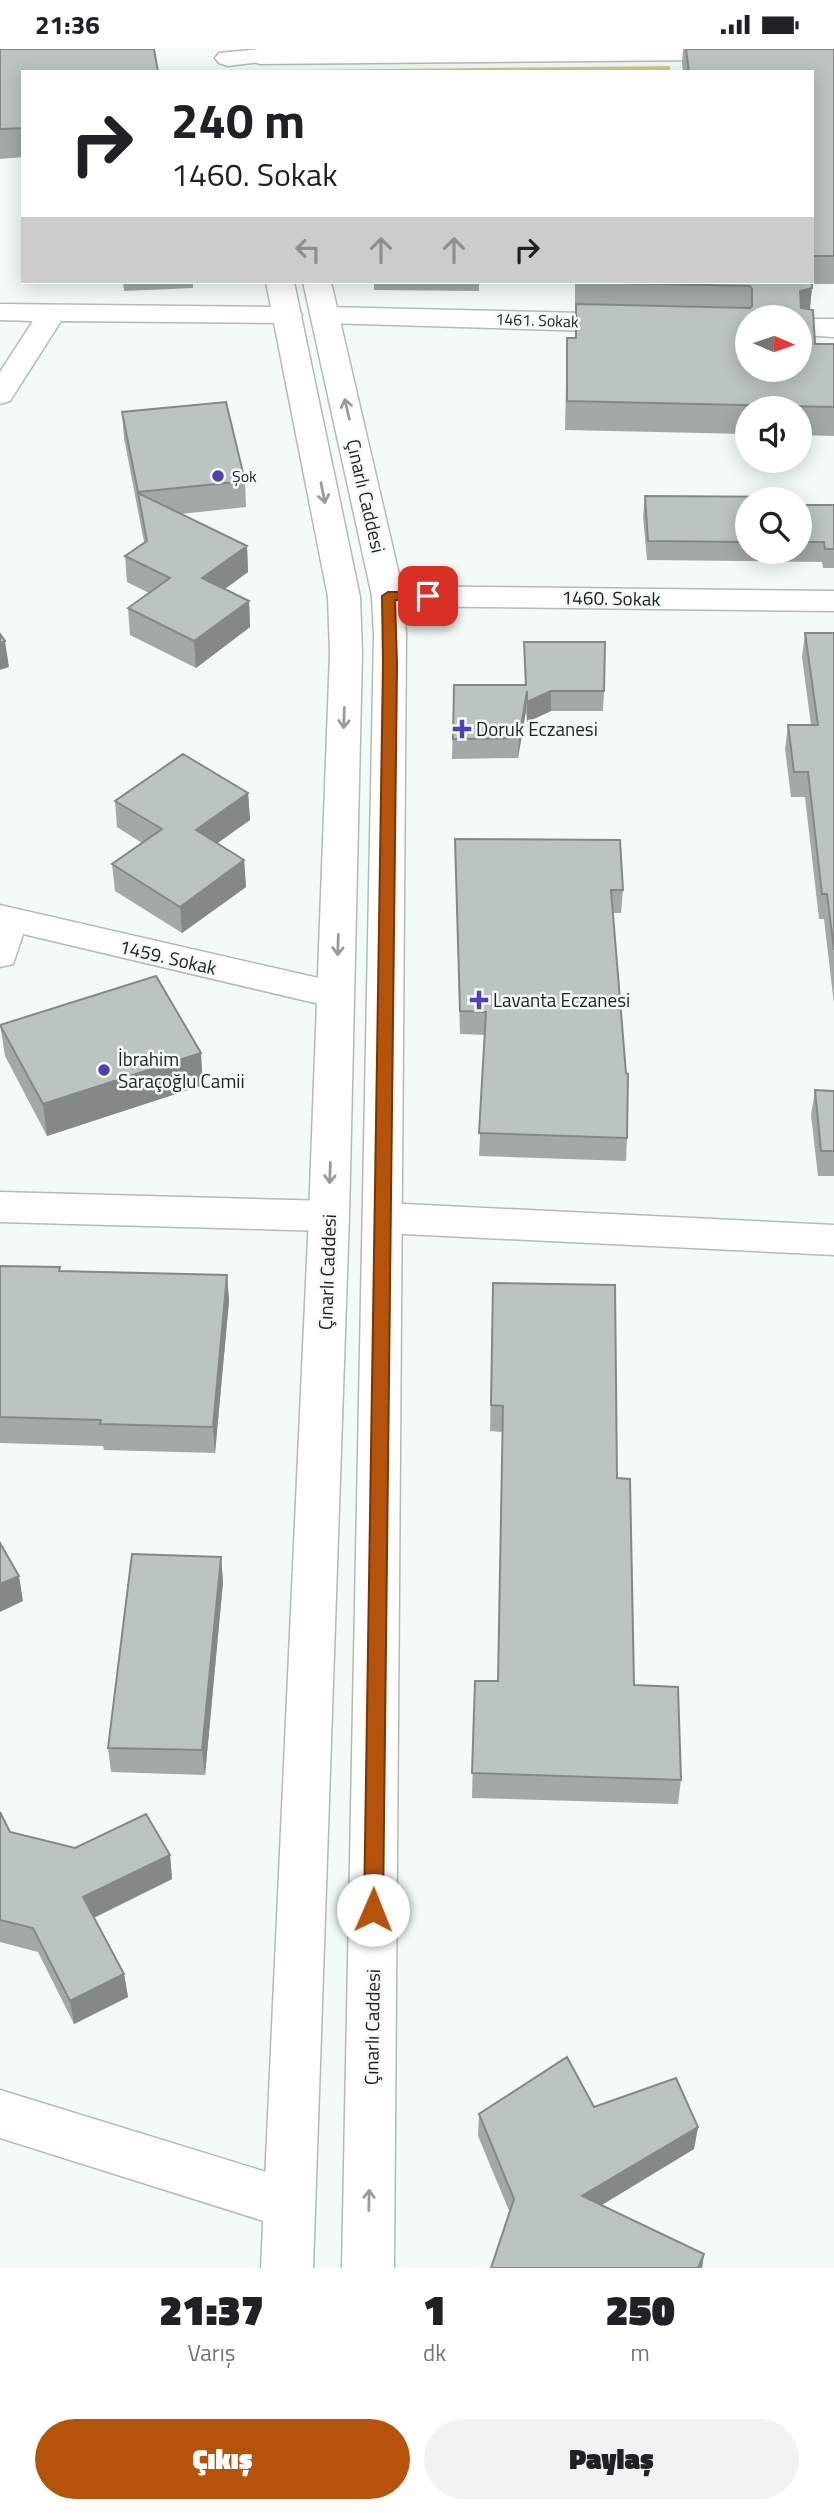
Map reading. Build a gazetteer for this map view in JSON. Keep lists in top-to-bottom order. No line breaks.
{"streets":{"main road":["1461. Sokak","Çınarlı Caddesi","1460. Sokak","1459. Sokak"]},"crossings":[["1461. Sokak","Çınarlı Caddesi"],["Çınarlı Caddesi","1460. Sokak"],["Çınarlı Caddesi","1459. Sokak"]],"places":{"other":["Şok","İbrahim Saraçoğlu Camii"],"health":["Doruk Eczanesi","Lavanta Eczanesi"]},"north":"right","page":{"status":"21:36","turn":["240 m","1460. Sokak"],"eta":["21:37","Varış","1","dk","250","m"],"buttons":["Çıkış","Paylaş"]}}
